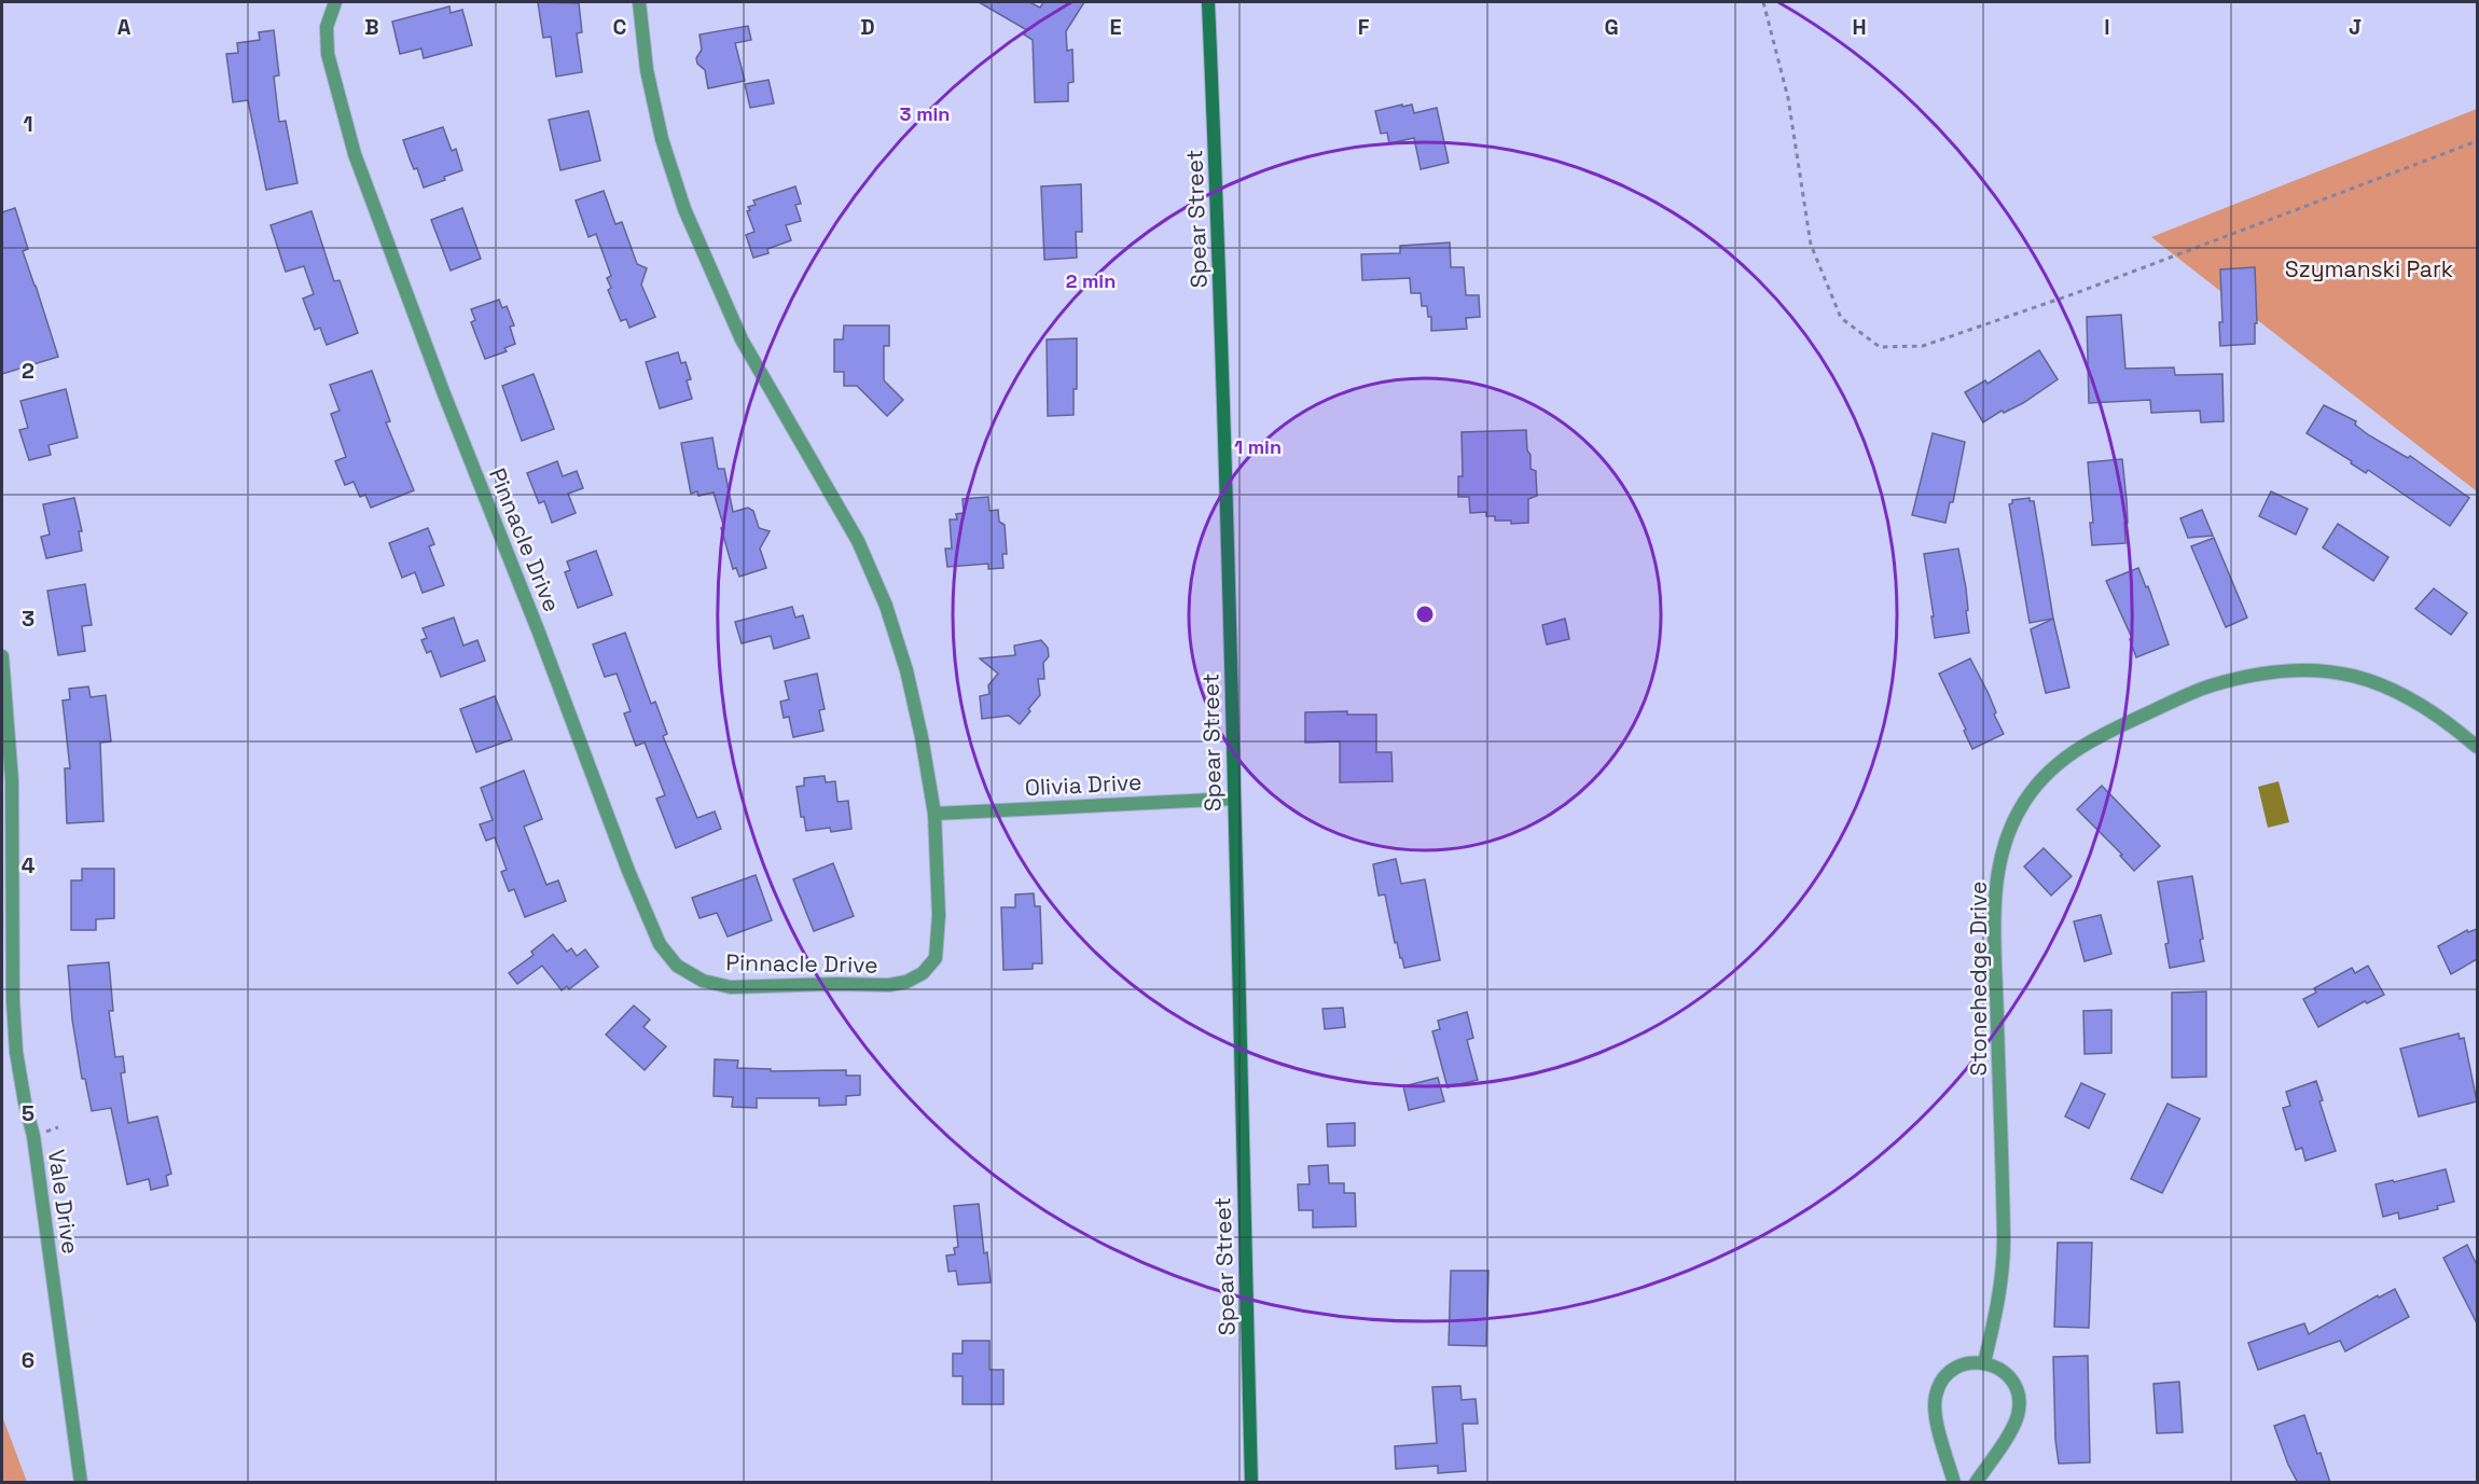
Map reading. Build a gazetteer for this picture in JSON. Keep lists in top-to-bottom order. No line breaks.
{"streets":{"main road":["Spear Street"],"street":["Pinnacle Drive","Olivia Drive","Stonehedge Drive","Vale Drive"]},"crossings":[["Spear Street","Olivia Drive"],["Pinnacle Drive","Olivia Drive"]],"parks":["Szymanski Park"],"grid":{"columns":["A","B","C","D","E","F","G","H","I","J"],"rows":["1","2","3","4","5","6"]},"rings":["3 min","2 min","1 min"]}
